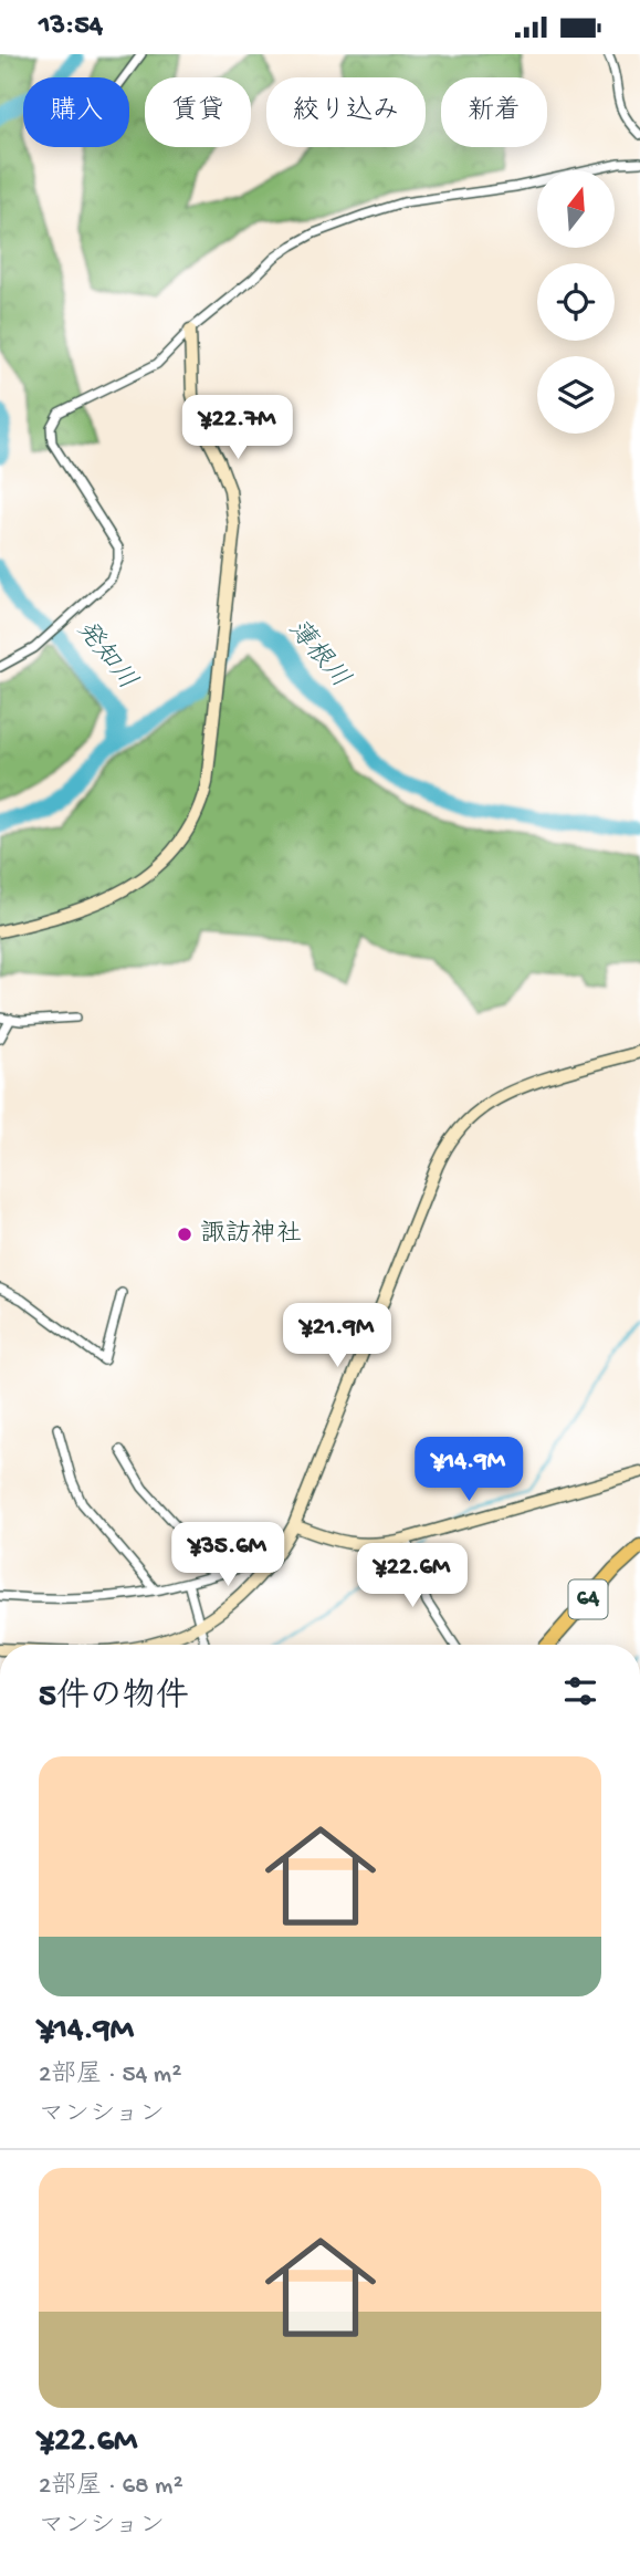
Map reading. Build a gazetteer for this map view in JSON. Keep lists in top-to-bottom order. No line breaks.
{"streets":{"main road":["64"]},"water":["薄根川","発知川"],"places":["諏訪神社"],"north":"top","page":{"status":"13:54","chip":["購入","賃貸","絞り込み","新着"],"price":["¥22.7M","¥21.9M","¥14.9M","¥35.6M","¥22.6M"],"heading":"5件の物件","list":[{"name":"¥14.9M","note":"2部屋 · 54 m² · マンション"},{"name":"¥22.6M","note":"2部屋 · 68 m² · マンション"}]}}
